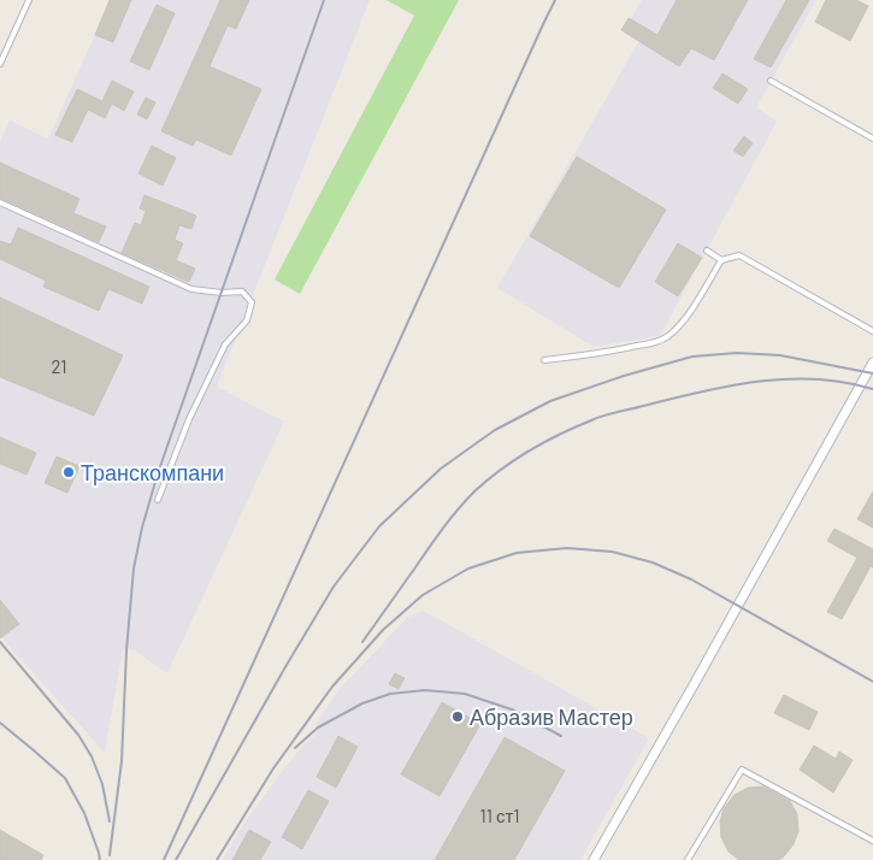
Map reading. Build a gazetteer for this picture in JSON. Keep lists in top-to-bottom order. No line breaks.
{"places":["Транскомпани","Абразив Мастер"],"house_numbers":["21","11 ст1"]}
